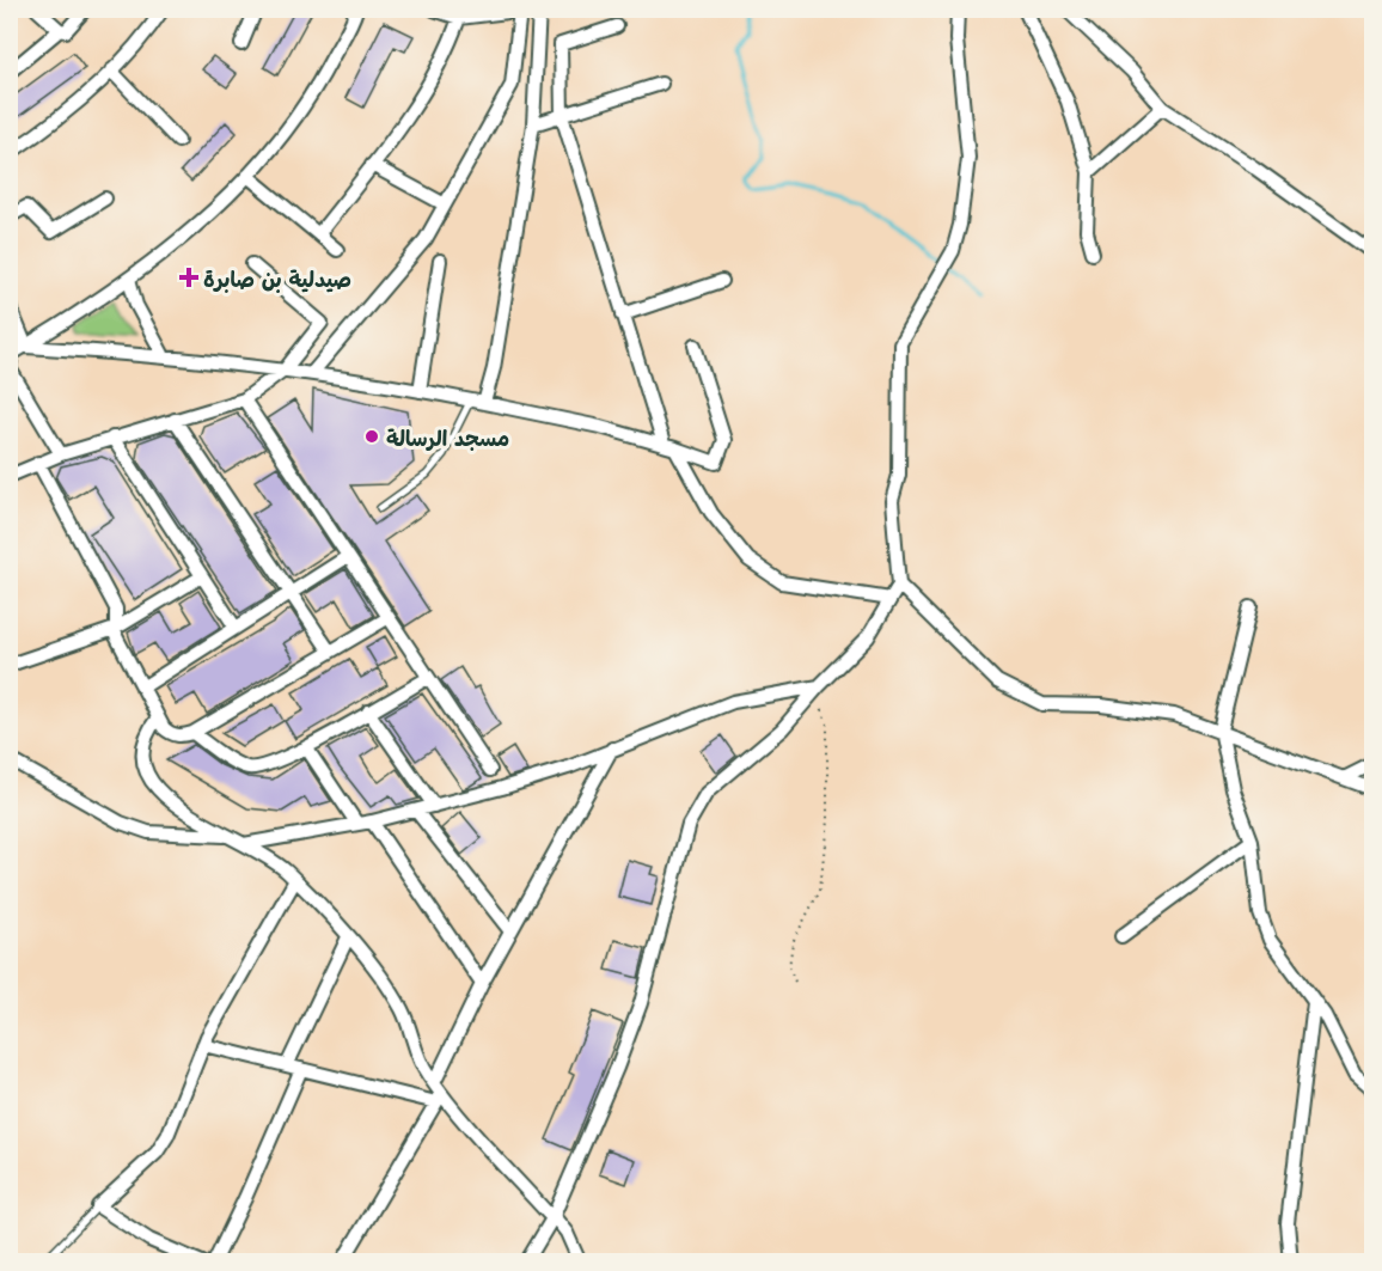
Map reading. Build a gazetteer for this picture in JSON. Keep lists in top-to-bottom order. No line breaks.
{"places":{"health":["صيدلية بن صابرة"],"other":["مسجد الرسالة"]}}
